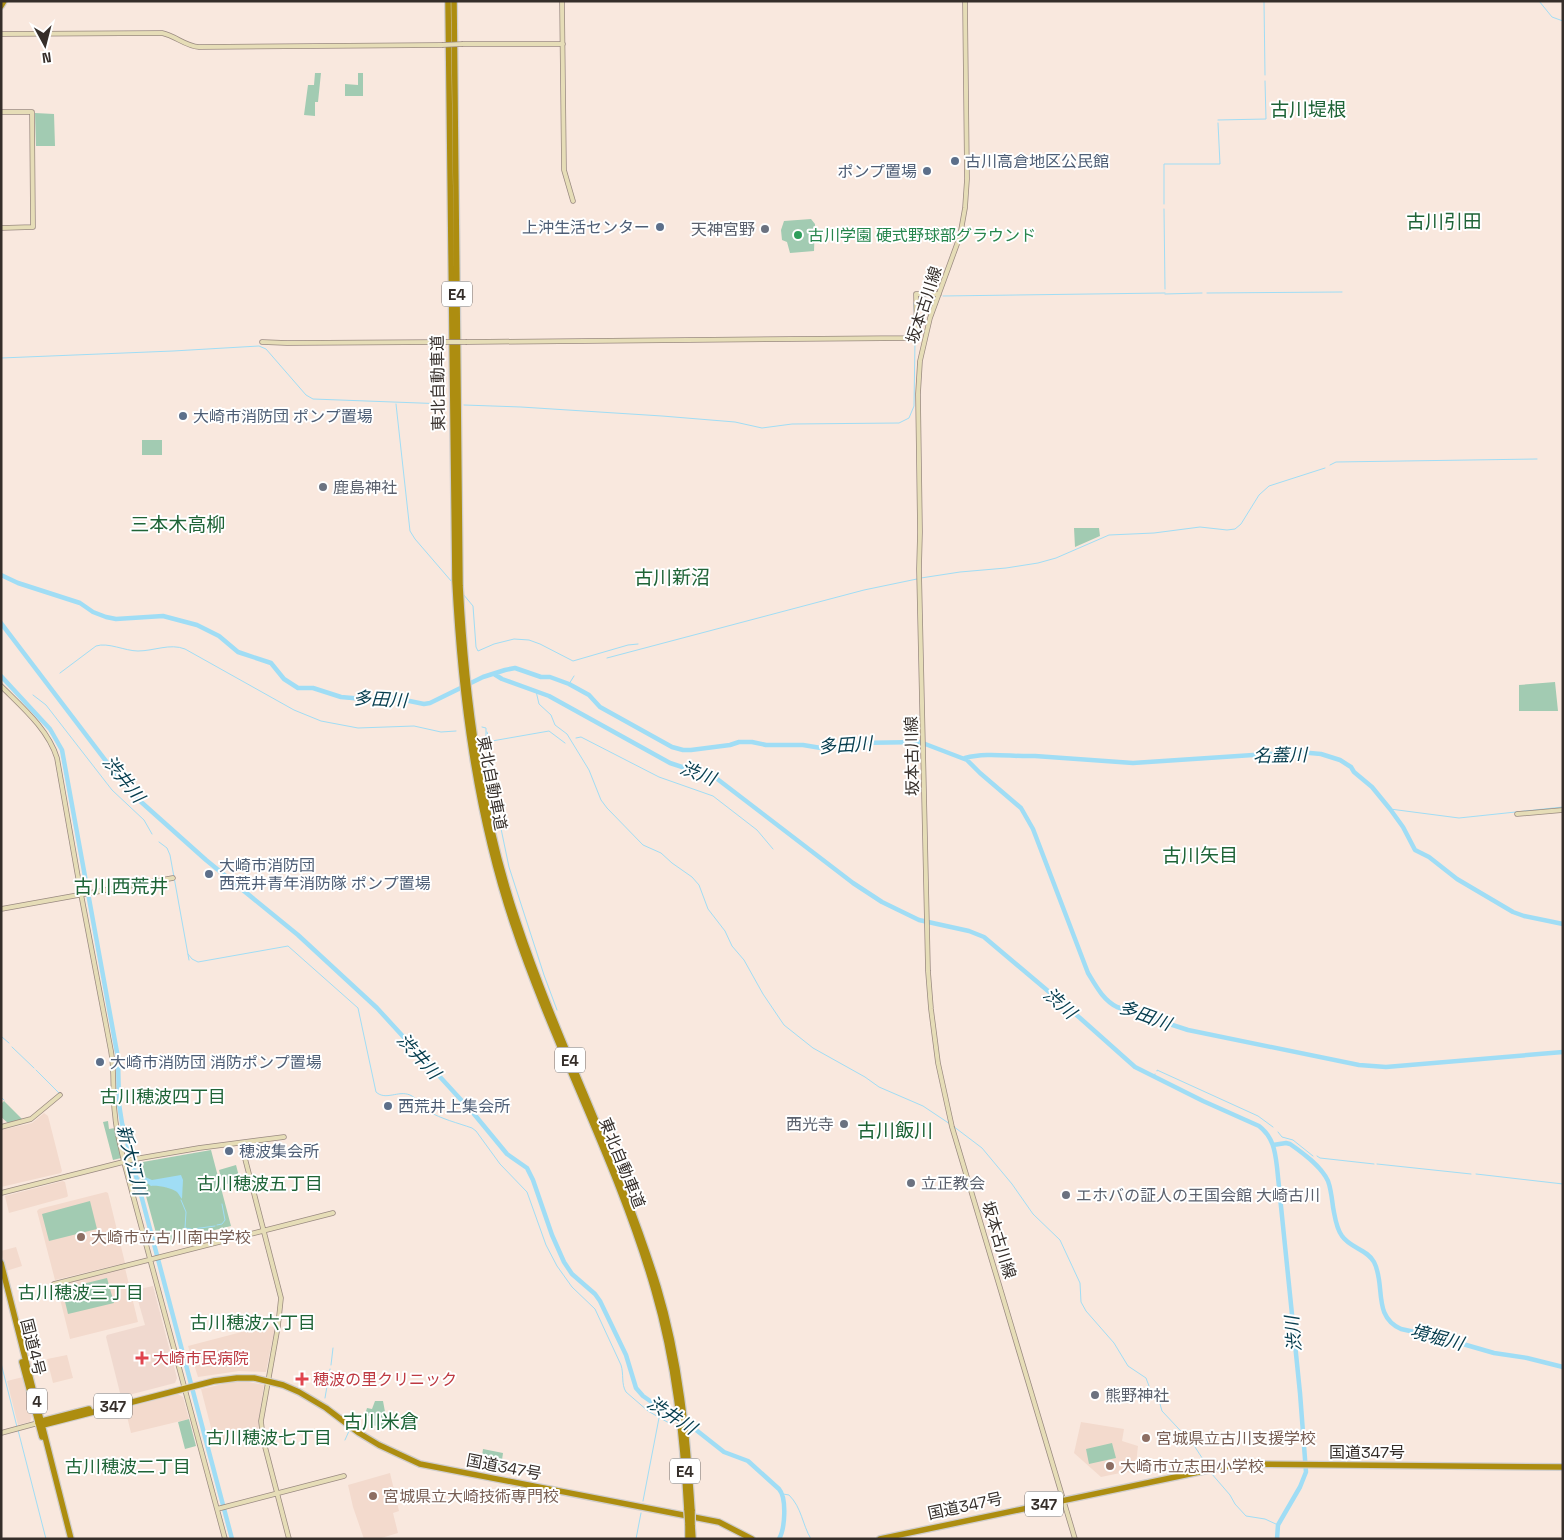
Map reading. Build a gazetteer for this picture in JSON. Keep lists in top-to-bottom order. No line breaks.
{"streets":{"highway":["E4","東北自動車道","国道4号","4","347","国道347号"],"street":["坂本古川線"]},"crossings":[["坂本古川線","国道347号"],["国道4号","国道347号"]],"districts":["古川堤根","古川引田","三本木高柳","古川新沼","古川矢目","古川西荒井","古川穂波四丁目","古川飯川","古川穂波五丁目","古川穂波三丁目","古川穂波六丁目","古川米倉","古川穂波七丁目","古川穂波二丁目"],"water":["多田川","名蓋川","渋川","渋井川","新大江川","境堀川"],"places":{"other":["古川高倉地区公民館","ポンプ置場","上沖生活センター","天神宮野","古川学園 硬式野球部グラウンド","大崎市消防団 ポンプ置場","鹿島神社","大崎市消防団 西荒井青年消防隊 ポンプ置場","大崎市消防団 消防ポンプ置場","西荒井上集会所","西光寺","穂波集会所","立正教会","エホバの証人の王国会館 大崎古川","大崎市立古川南中学校","熊野神社","宮城県立古川支援学校","大崎市立志田小学校","宮城県立大崎技術専門校"],"health":["大崎市民病院","穂波の里クリニック"]},"north":"bottom"}
